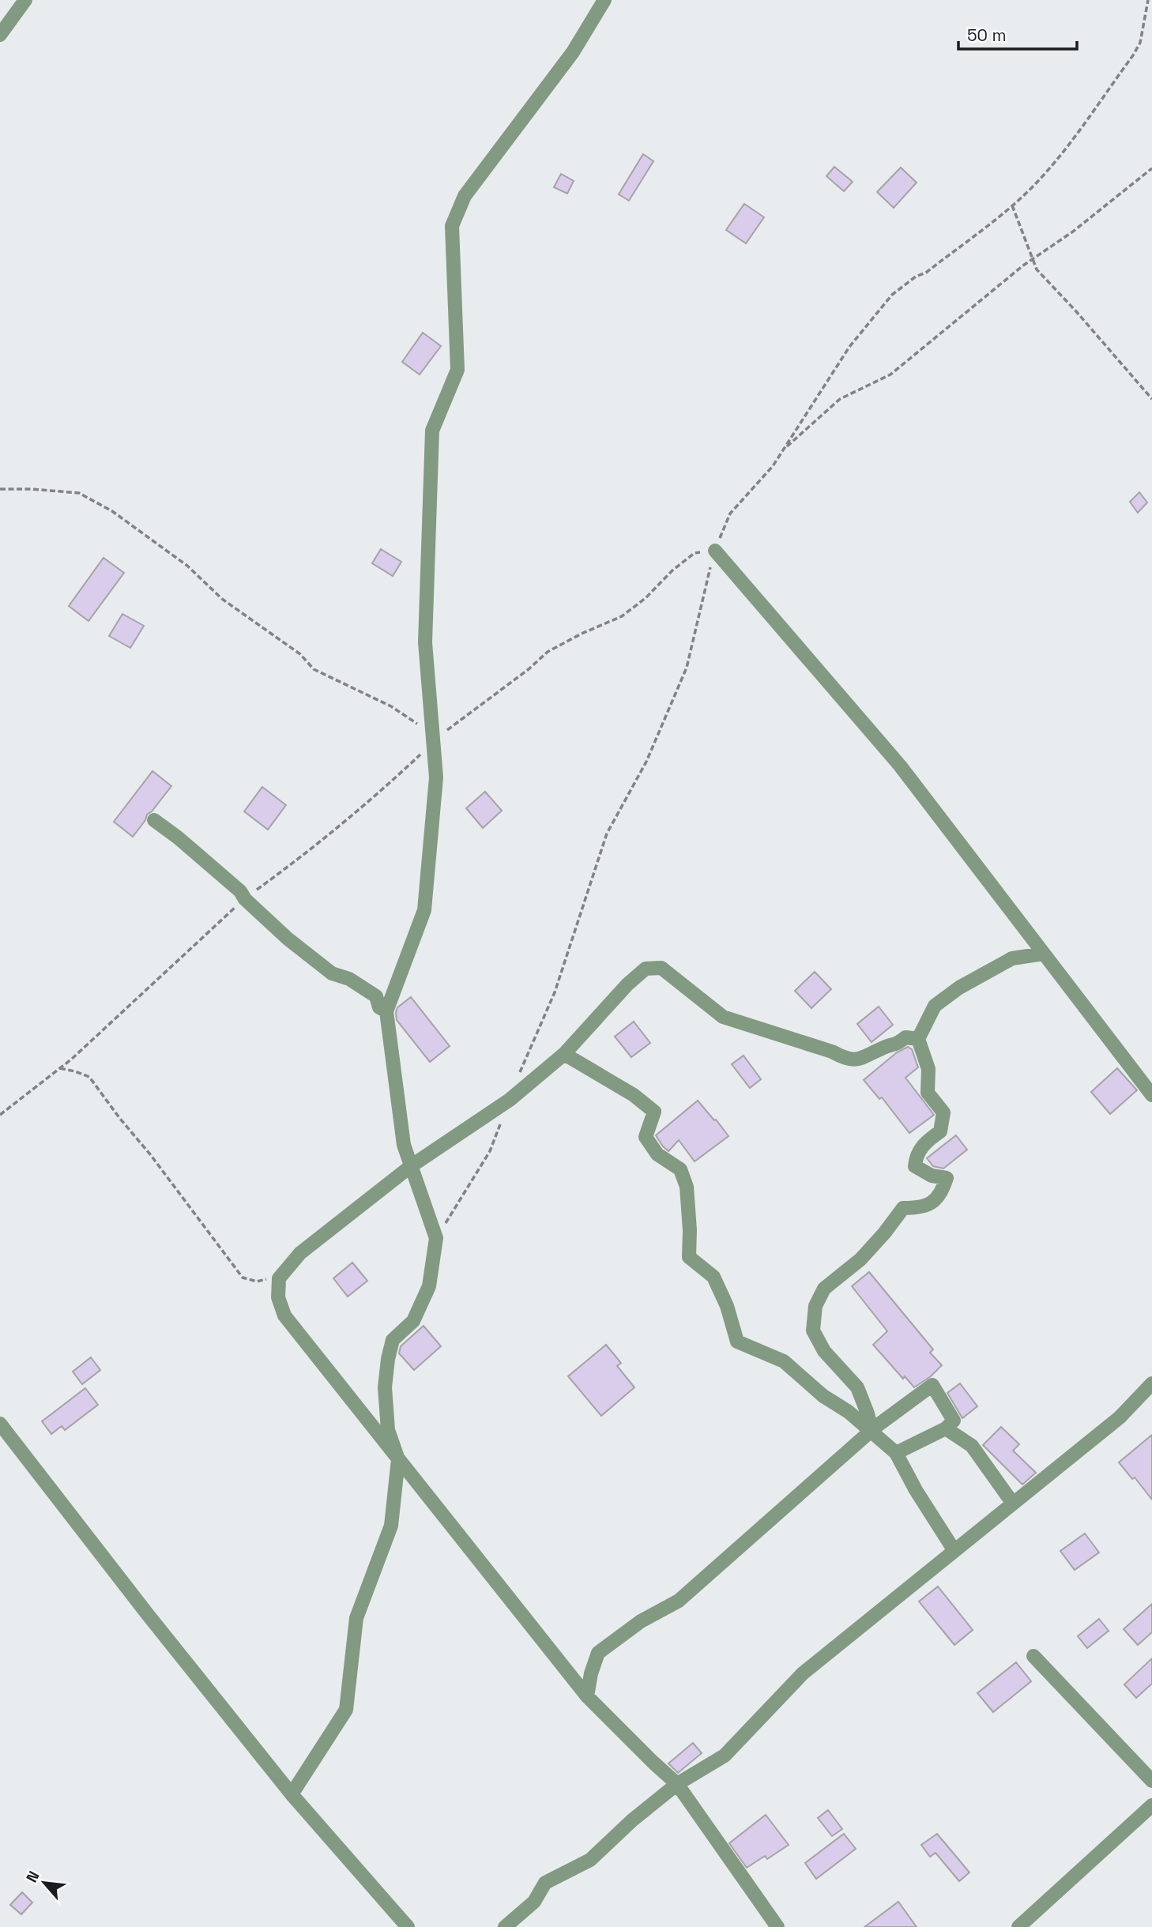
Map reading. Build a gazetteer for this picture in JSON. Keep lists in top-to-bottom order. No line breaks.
{"scale_bar":"50 m","north":"top left"}
